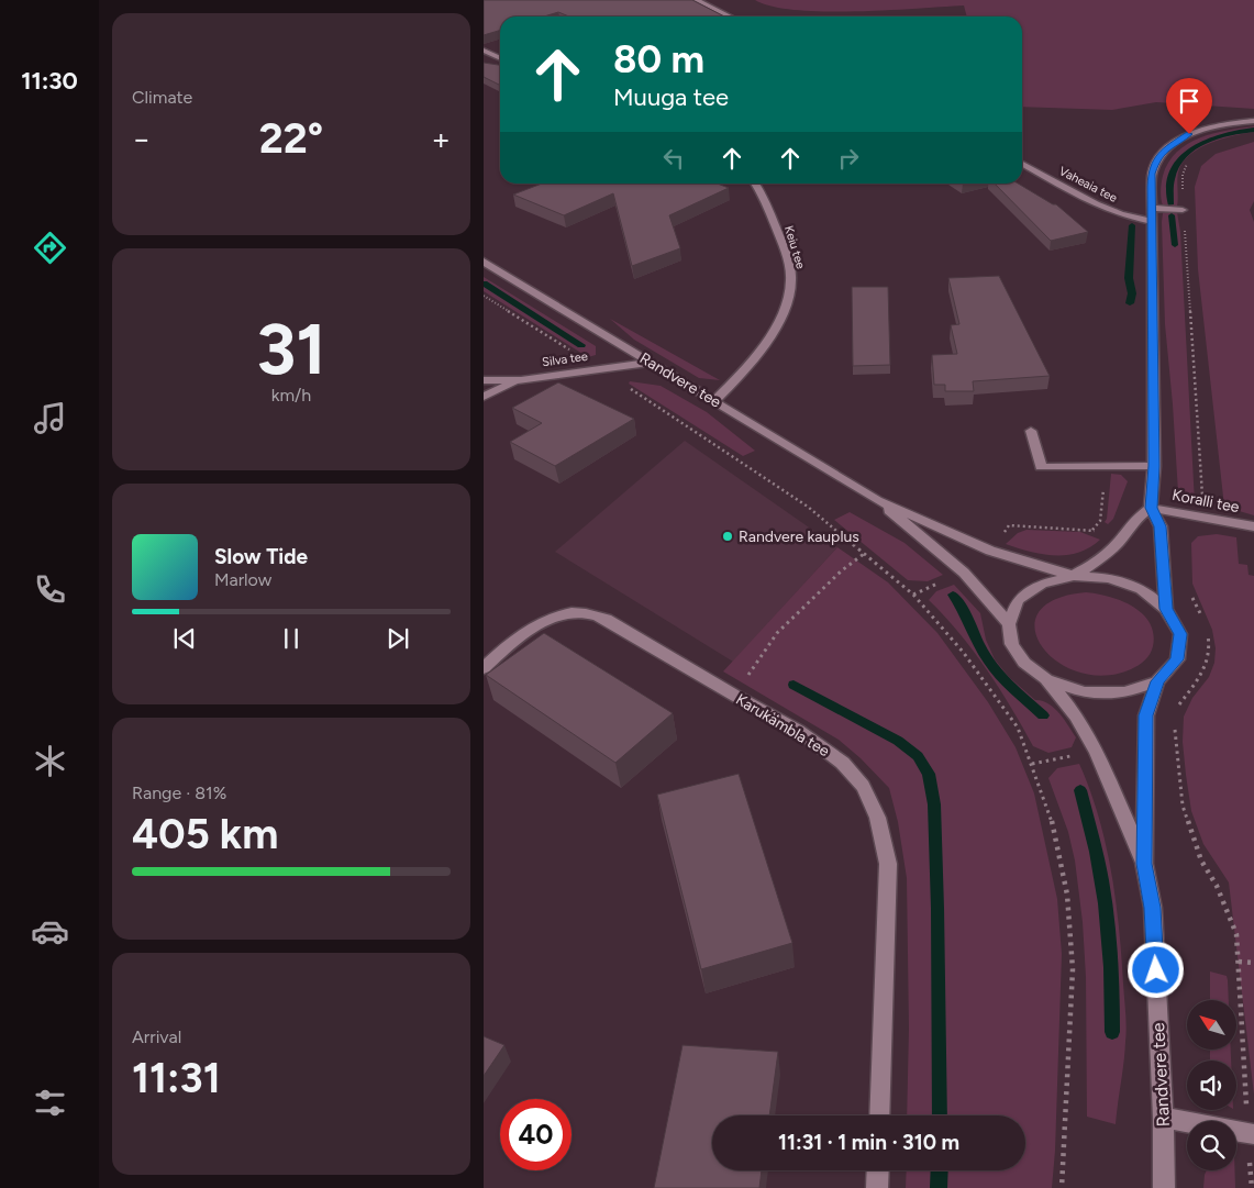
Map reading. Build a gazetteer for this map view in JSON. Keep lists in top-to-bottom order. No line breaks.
{"streets":{"street":["Vaheaia tee","Keiu tee","Silva tee","Randvere tee","Koralli tee","Karukämbla tee"]},"crossings":[["Keiu tee","Randvere tee"],["Silva tee","Randvere tee"]],"places":["Randvere kauplus"],"north":"top left","page":{"tabs":"11:30","tile":["Climate",["31","km/h"],["Range · 81%","405 km"],["Arrival","11:31"]],"turn":["80 m","Muuga tee"],"heat":["−","22°","+"],"song":["Slow Tide","Marlow"],"limit":"40","trip":"11:31 · 1 min · 310 m"}}
